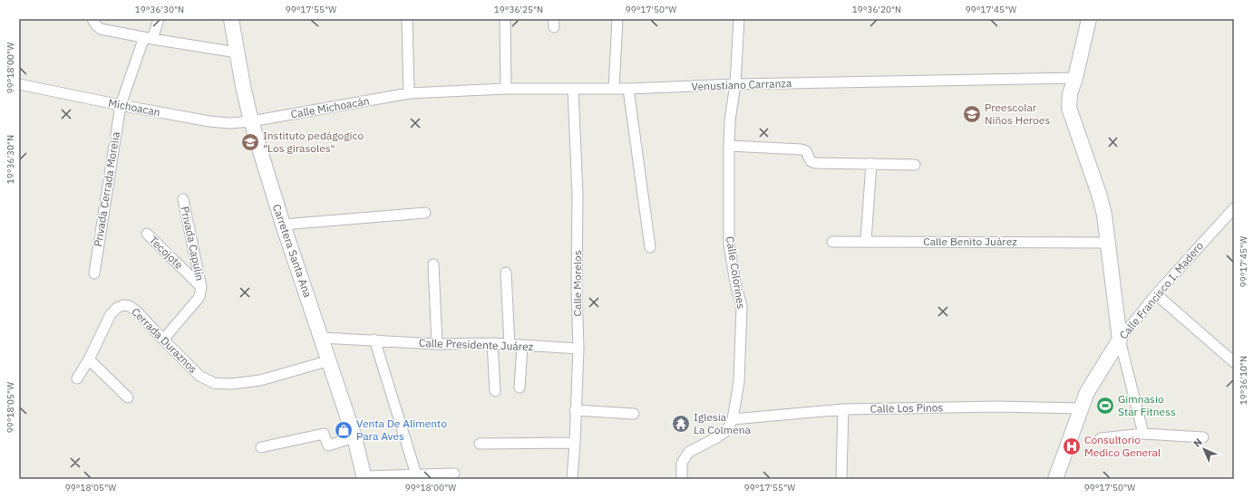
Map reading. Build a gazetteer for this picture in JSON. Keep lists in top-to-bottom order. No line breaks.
{"streets":{"street":["Venustiano Carranza","Michoacan","Calle Michoacán","Privada Cerrada Morelia","Calle Benito Juárez","Privada Capulín","Carretera Santa Ana","Tecojote","Calle Colorines","Calle Morelos","Calle Francisco I. Madero","Cerrada Duraznos","Calle Presidente Juárez","Calle Los Pinos"]},"crossings":[["Venustiano Carranza","Calle Michoacán"],["Venustiano Carranza","Calle Colorines"],["Venustiano Carranza","Calle Morelos"],["Michoacan","Calle Michoacán"],["Michoacan","Privada Cerrada Morelia"],["Michoacan","Carretera Santa Ana"],["Calle Michoacán","Carretera Santa Ana"],["Privada Capulín","Tecojote"],["Privada Capulín","Cerrada Duraznos"],["Carretera Santa Ana","Cerrada Duraznos"],["Carretera Santa Ana","Calle Presidente Juárez"],["Calle Colorines","Calle Los Pinos"],["Calle Morelos","Calle Presidente Juárez"],["Calle Francisco I. Madero","Calle Los Pinos"]],"places":{"school or university":["Preescolar Niños Heroes","Instituto pedágogico \"Los girasoles\""],"sports":["Gimnasio Star Fitness"],"temple":["Iglesia La Colmena"],"shop":["Venta De Alimento Para Aves"],"hospital":["Consultorio Medico General"]},"north":"top left","coordinates":["19°36'30\"N","99°17'55\"W","19°36'25\"N","99°17'50\"W","19°36'20\"N","99°17'45\"W","99°18'00\"W","19°36'10\"N","99°18'05\"W"]}
